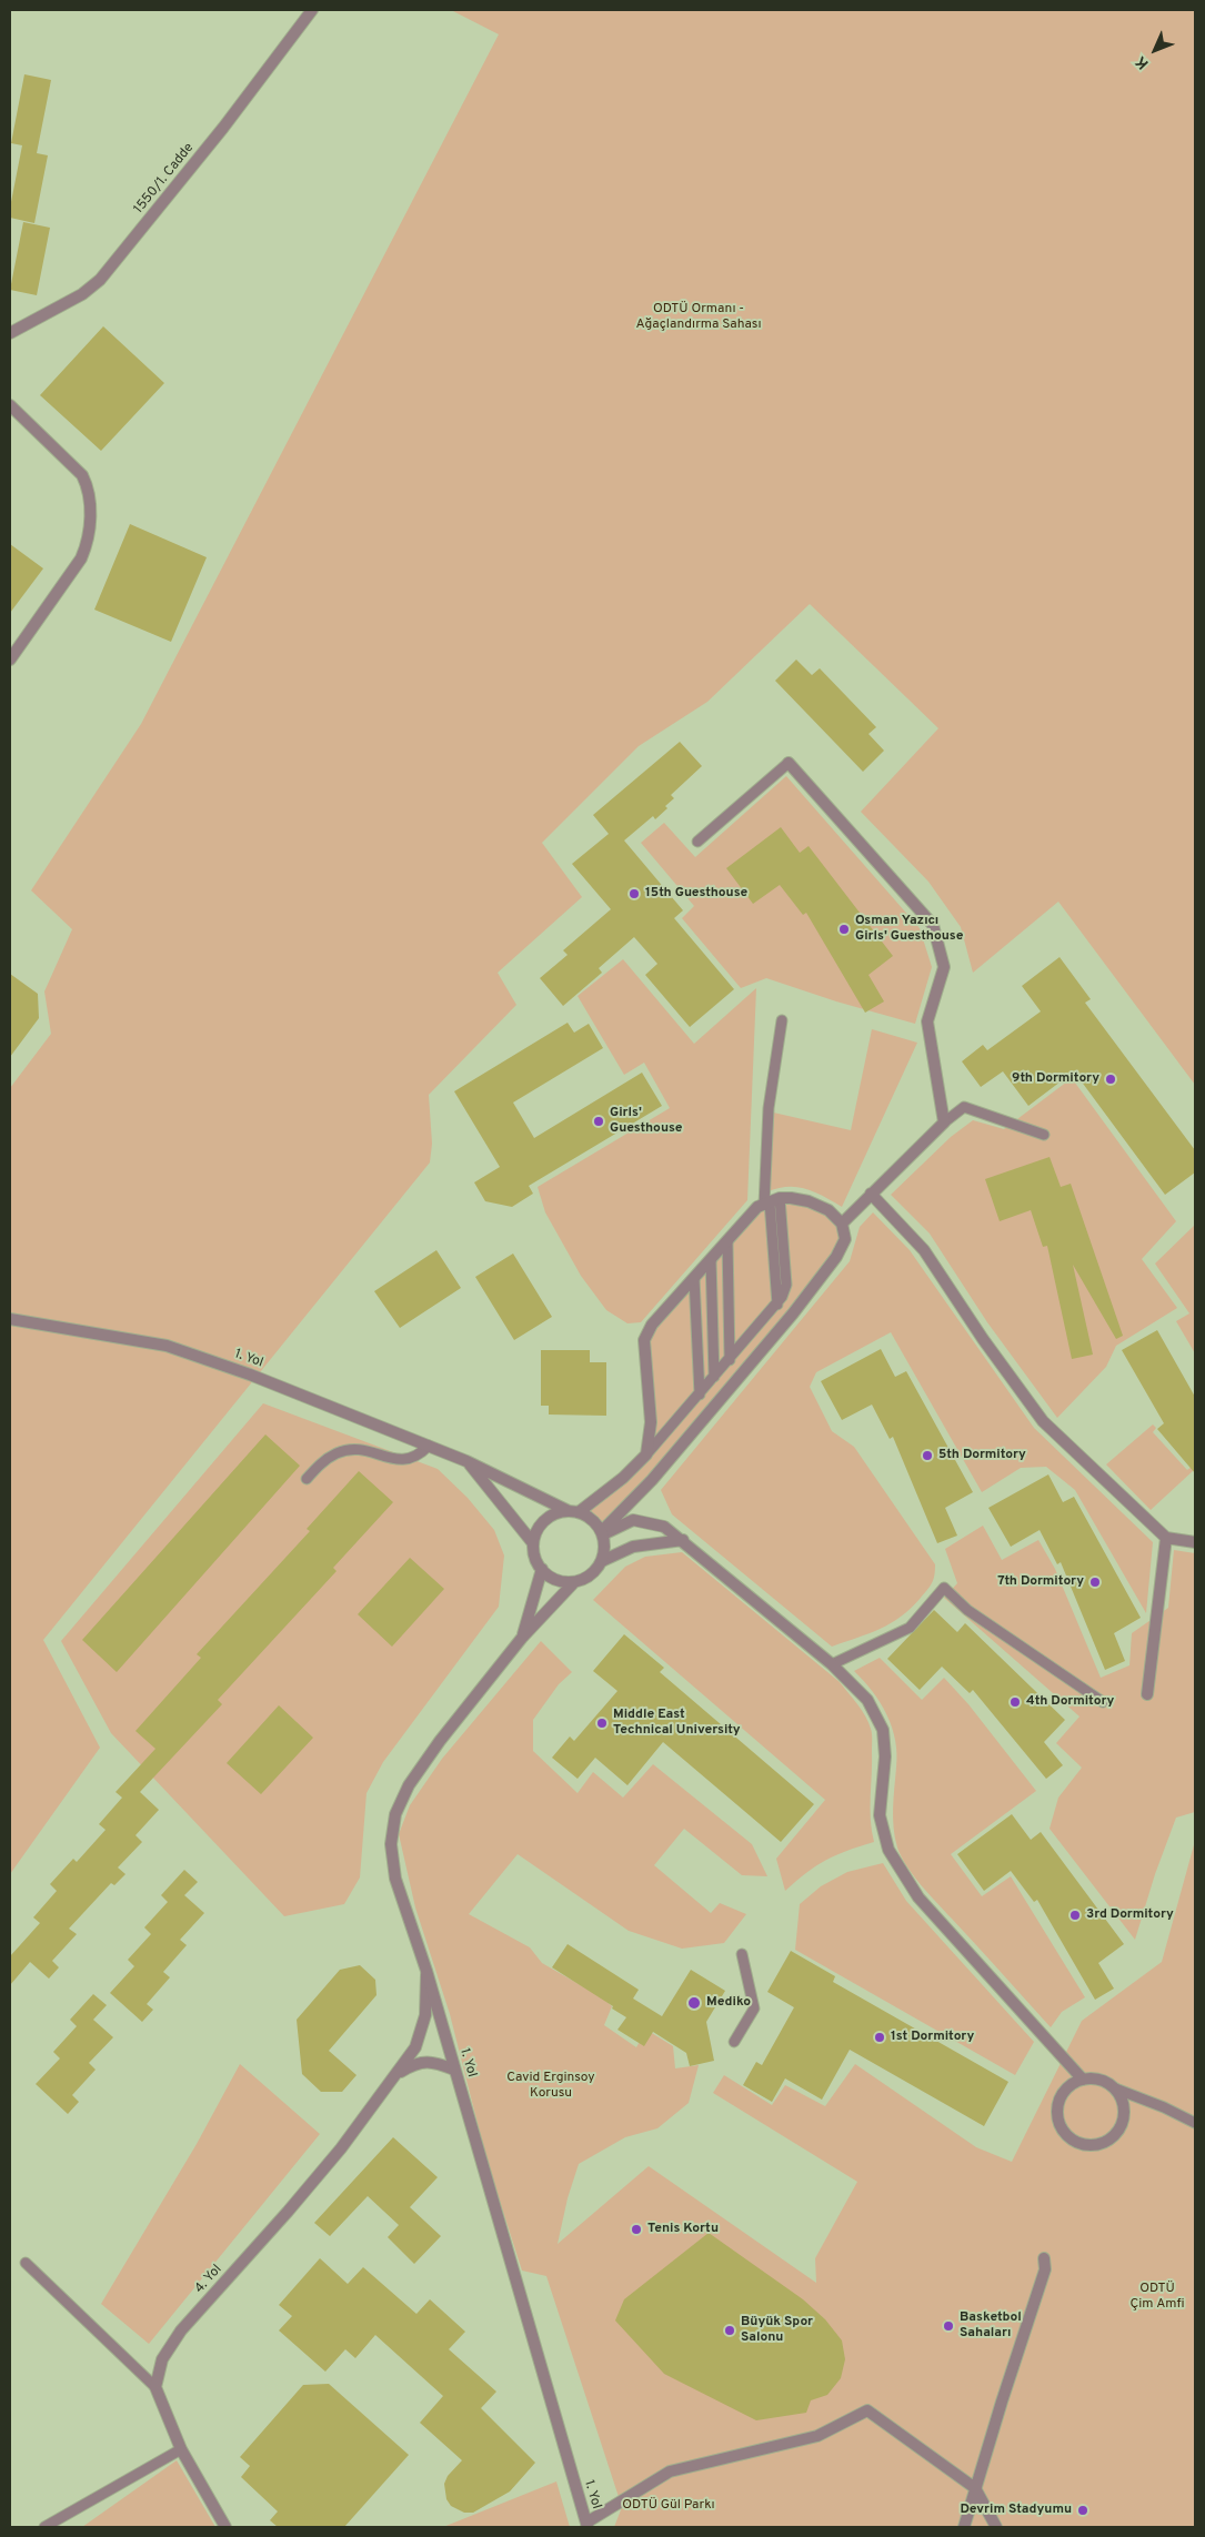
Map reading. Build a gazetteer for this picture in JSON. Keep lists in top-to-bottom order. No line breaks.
{"streets":{"street":["1550/1. Cadde","1. Yol","4. Yol"]},"crossings":[["1. Yol","4. Yol"]],"parks":["ODTÜ Ormanı - Ağaçlandırma Sahası","Cavid Erginsoy Korusu","ODTÜ Çim Amfi","ODTÜ Gül Parkı"],"places":["15th Guesthouse","Osman Yazıcı Girls' Guesthouse","9th Dormitory","Girls' Guesthouse","5th Dormitory","7th Dormitory","4th Dormitory","Middle East Technical University","3rd Dormitory","Mediko","1st Dormitory","Tenis Kortu","Basketbol Sahaları","Büyük Spor Salonu","Devrim Stadyumu"],"north":"bottom left"}
